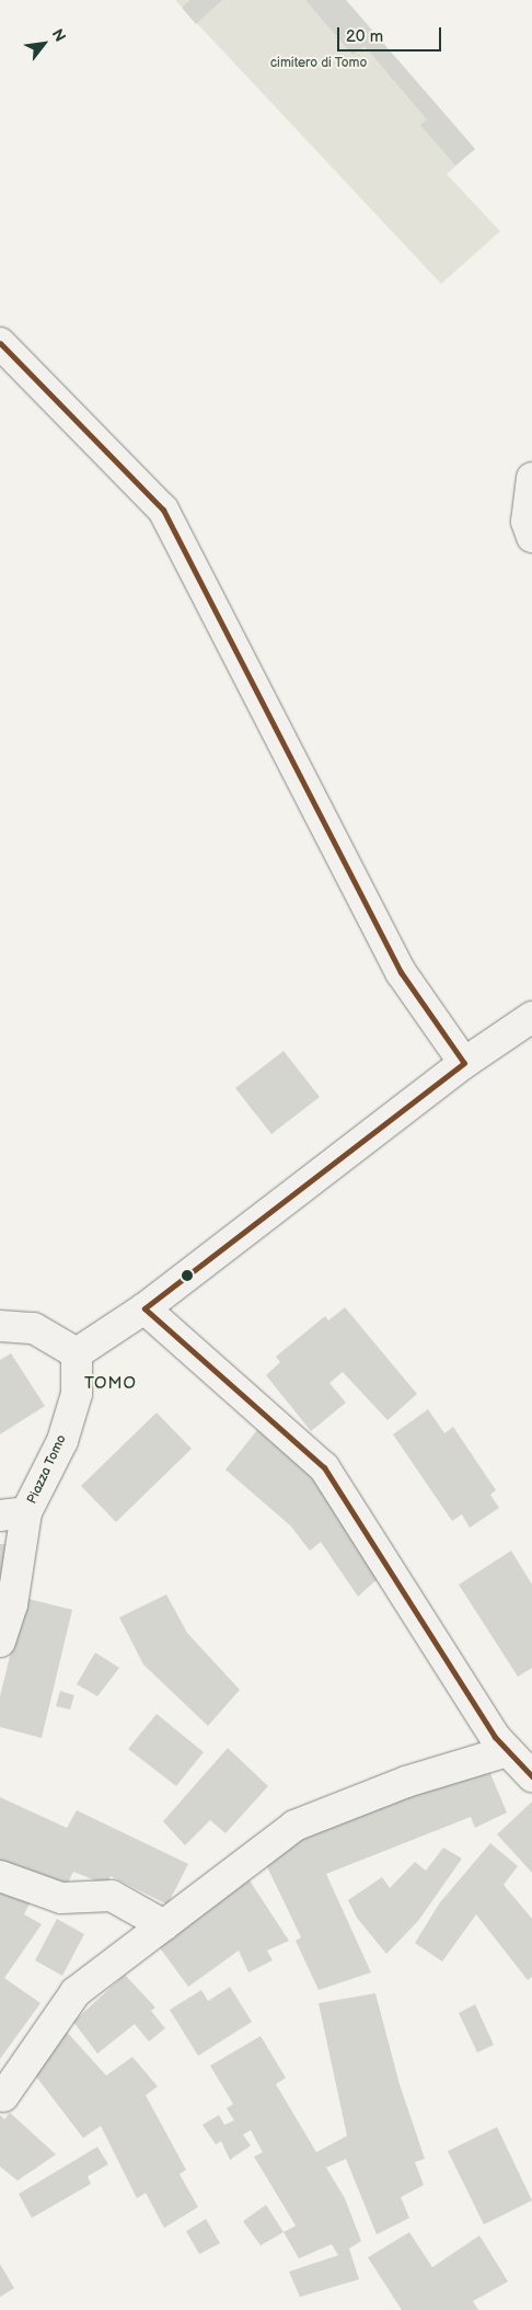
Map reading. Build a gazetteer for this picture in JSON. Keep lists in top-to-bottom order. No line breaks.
{"streets":{"street":["Piazza Tomo"]},"districts":["TOMO"],"parks":["cimitero di Tomo"],"scale_bar":"20 m","north":"top right"}
